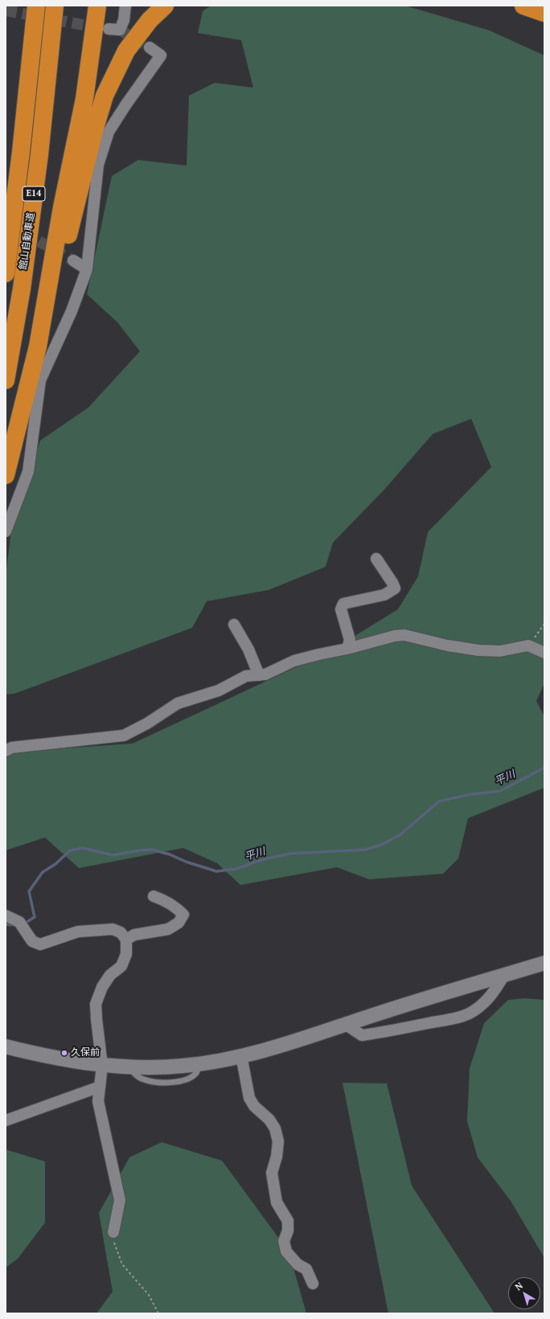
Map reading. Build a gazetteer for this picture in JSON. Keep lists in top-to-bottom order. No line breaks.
{"streets":{"highway":["E14","館山自動車道"]},"water":["平川"],"places":["久保前"],"north":"top left"}
